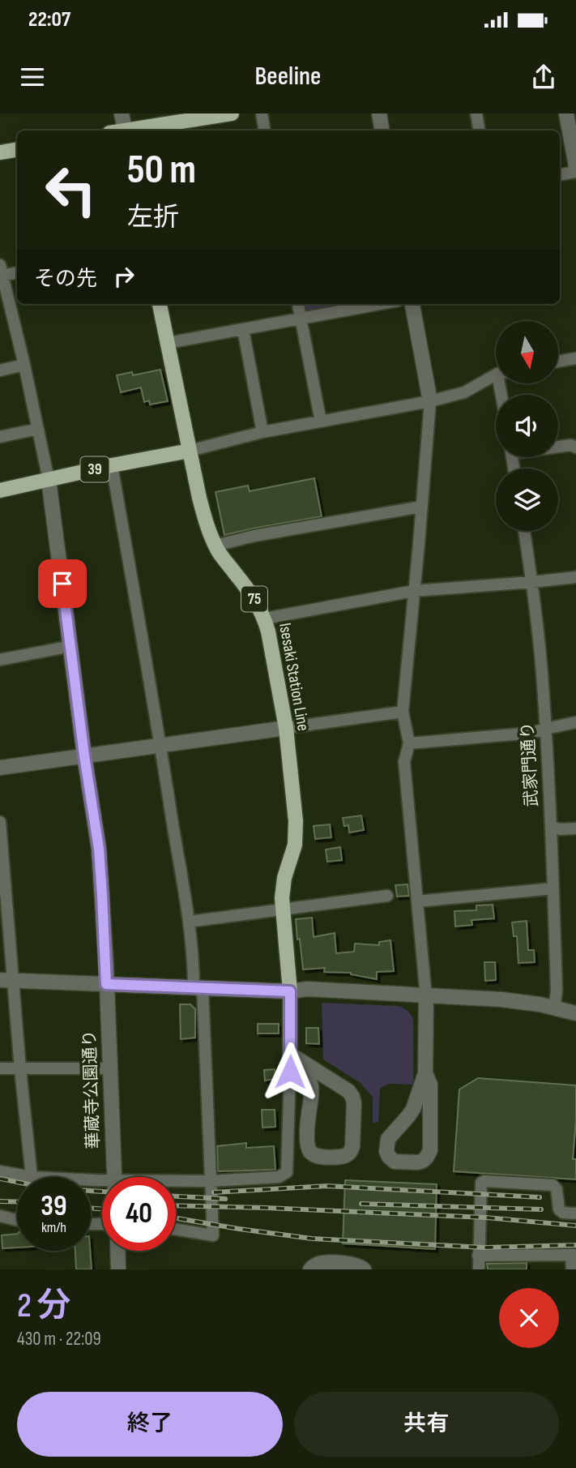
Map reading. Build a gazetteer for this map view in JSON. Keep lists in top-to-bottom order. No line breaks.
{"streets":{"main road":["39","75","Isesaki Station Line"],"street":["武家門通り","華蔵寺公園通り"]},"crossings":[["39","Isesaki Station Line"],["39","華蔵寺公園通り"],["75","Isesaki Station Line"]],"north":"bottom","page":{"status":"22:07","header":"Beeline","turn":["50 m","左折"],"then":"その先","speed":"39 km/h","limit":"40","heading":["2 分","430 m · 22:09"],"buttons":["終了","共有"]}}
